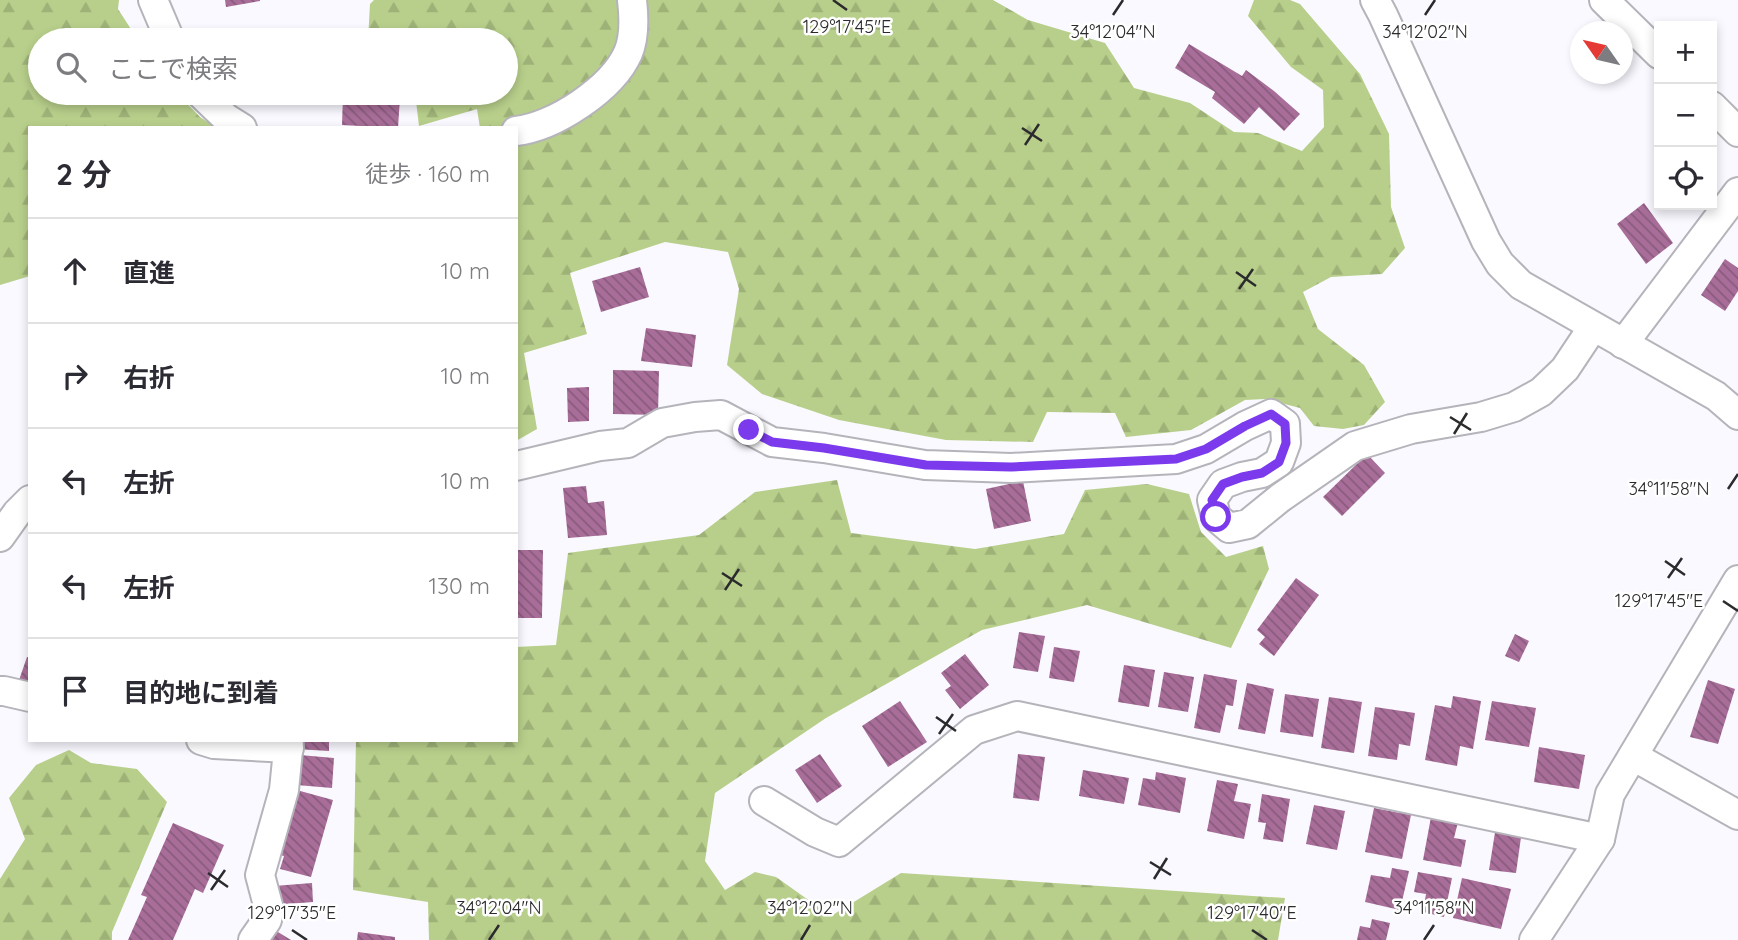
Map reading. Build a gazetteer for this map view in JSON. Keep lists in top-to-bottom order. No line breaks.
{"north":"top left","page":{"map_buttons":["+","−"],"search":"ここで検索","heading":["2 分","徒歩 · 160 m"],"list":[["直進","10 m"],["右折","10 m"],["左折","10 m"],["左折","130 m"],"目的地に到着"]},"coordinates":["129°17'45\"E","34°12'04\"N","34°12'02\"N","34°11'58\"N","129°17'35\"E","129°17'40\"E"]}
